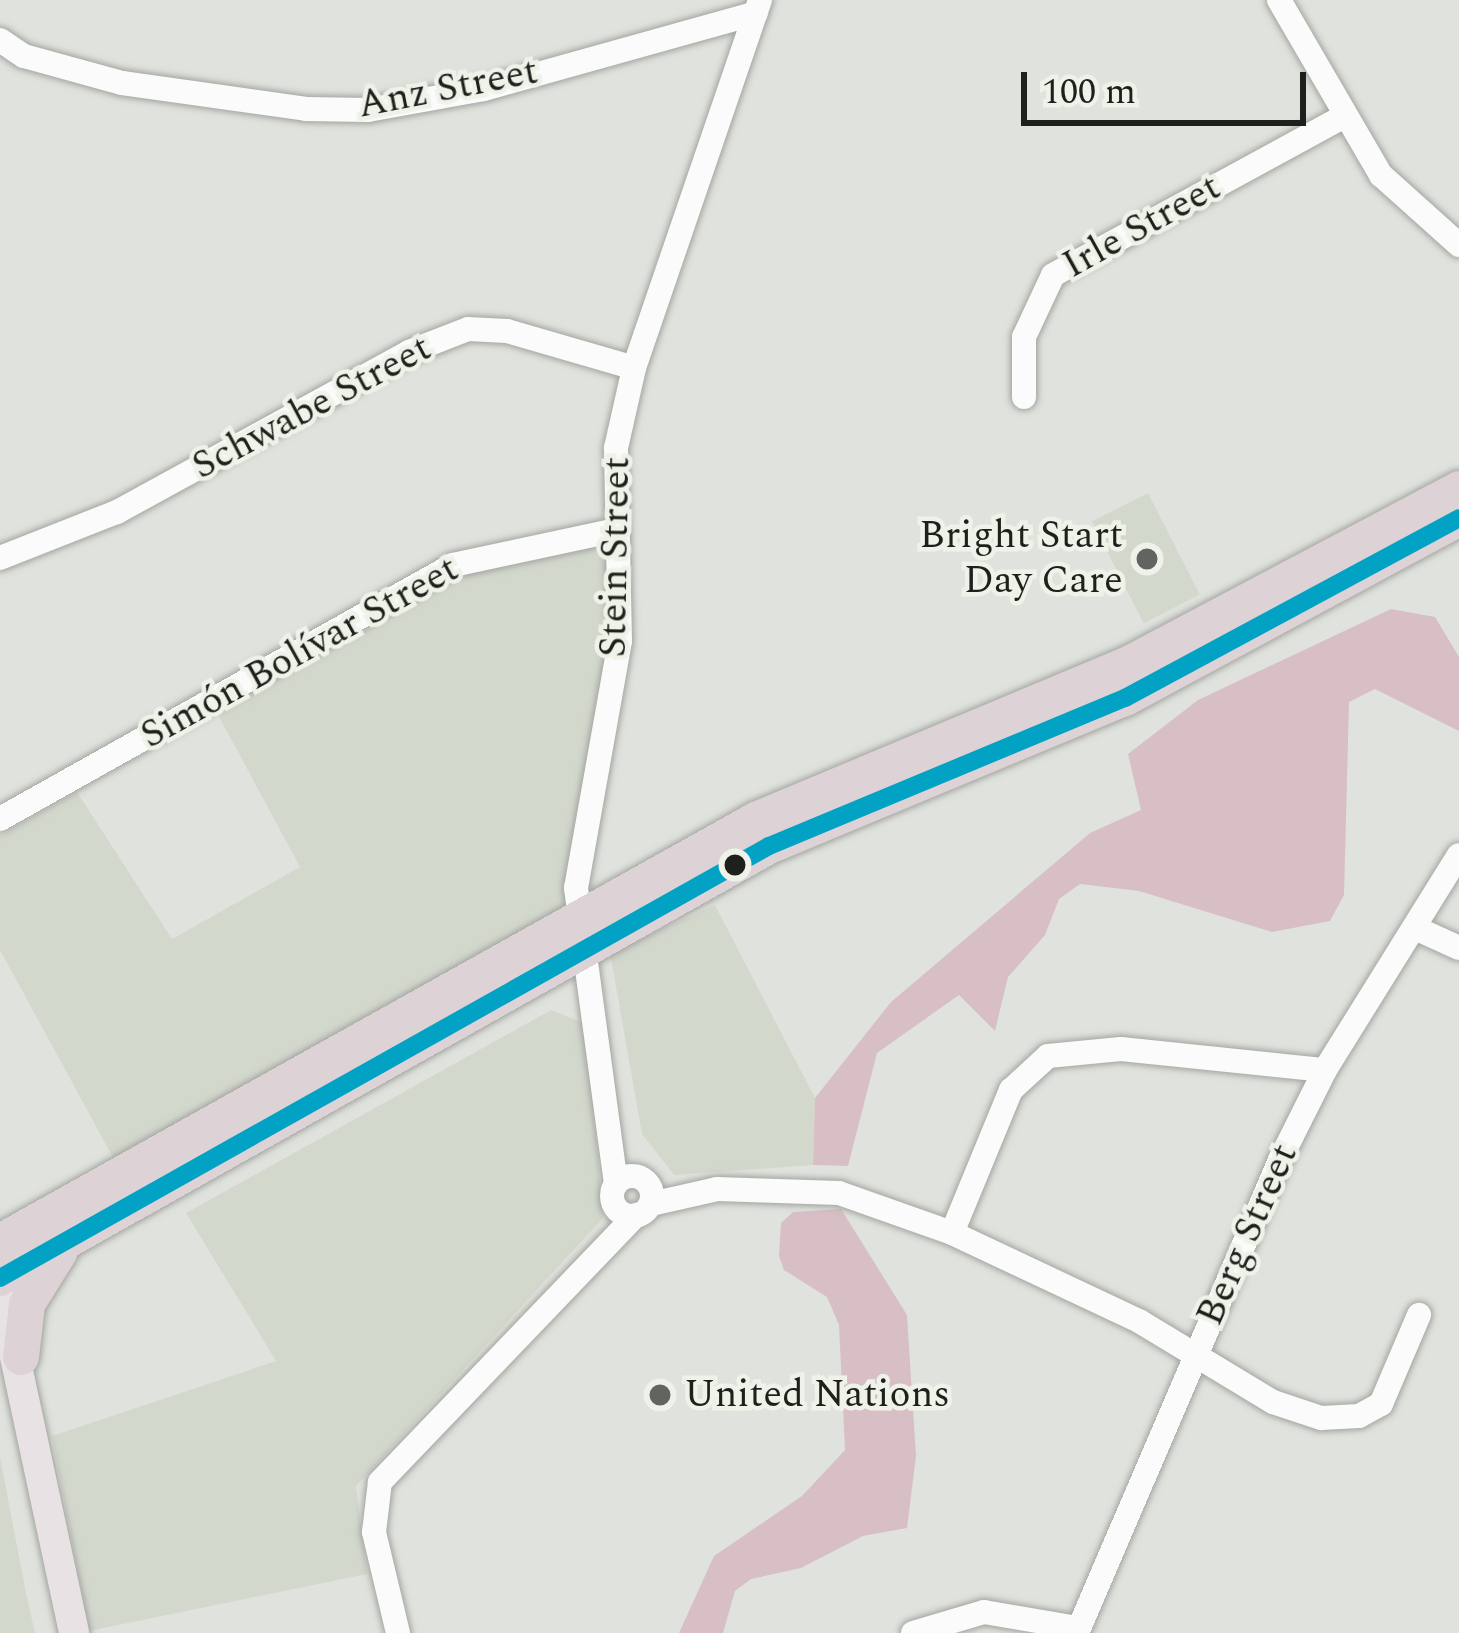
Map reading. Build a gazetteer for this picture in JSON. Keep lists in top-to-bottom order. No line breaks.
{"streets":{"street":["Anz Street","Irle Street","Schwabe Street","Stein Street","Simón Bolívar Street","Berg Street"]},"crossings":[["Anz Street","Stein Street"],["Schwabe Street","Stein Street"],["Stein Street","Simón Bolívar Street"]],"places":["Bright Start Day Care","United Nations"],"scale_bar":"100 m"}
